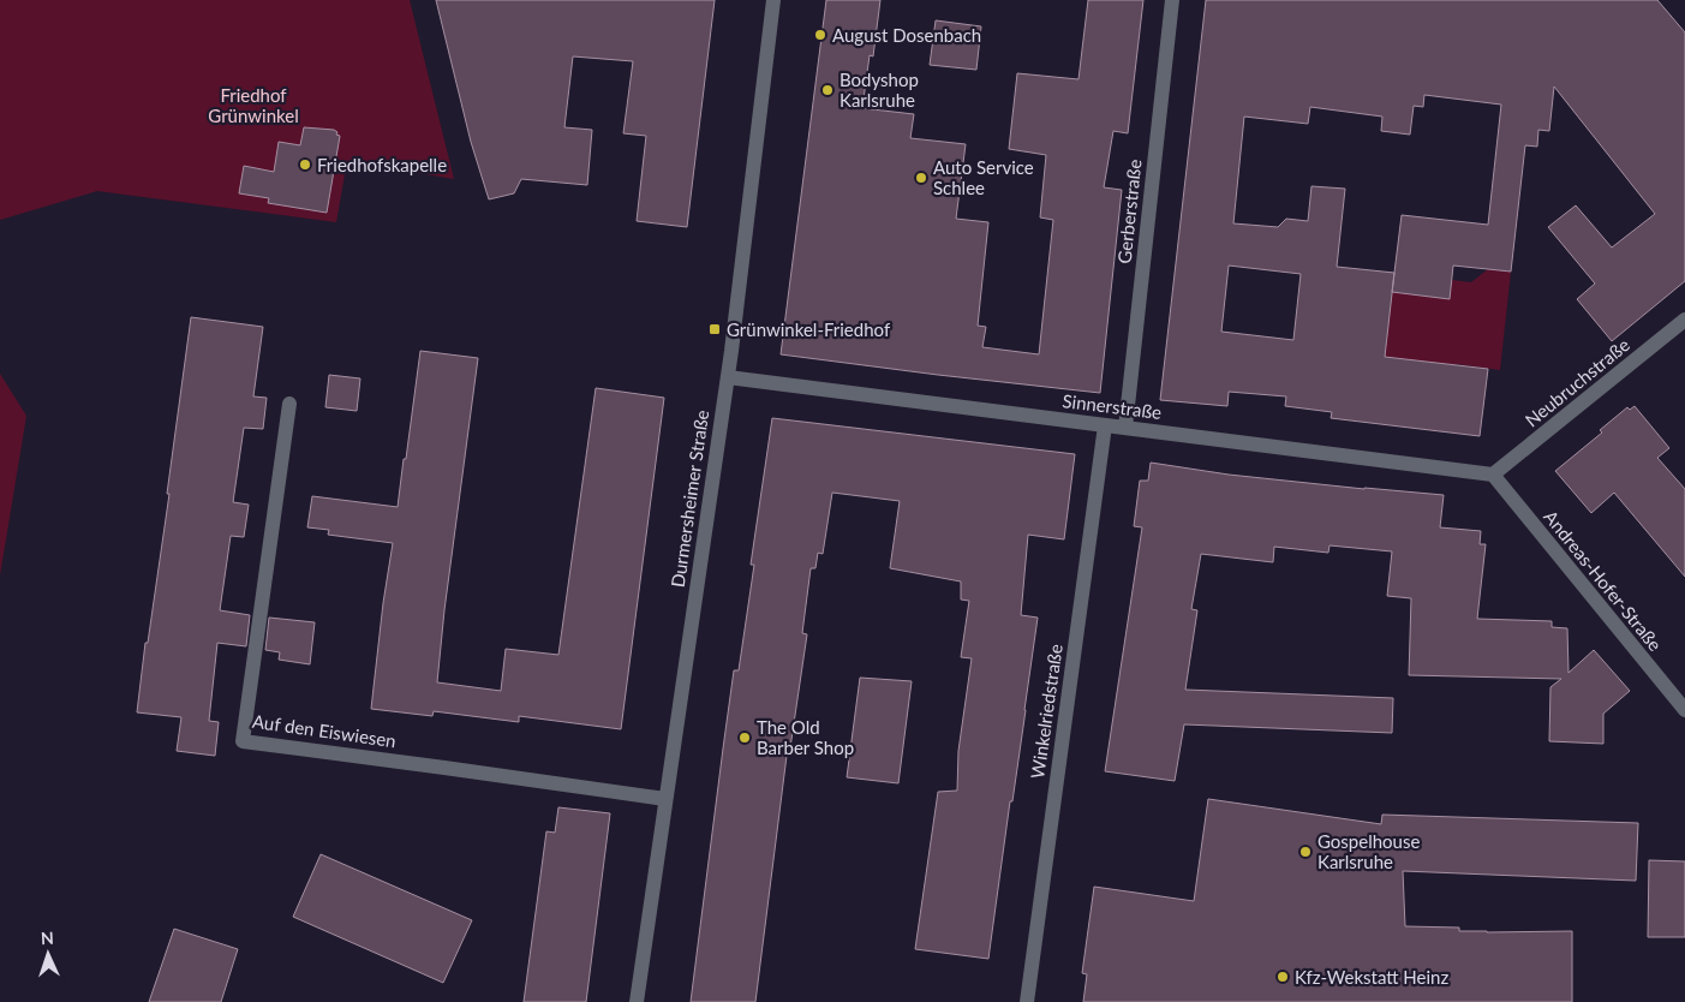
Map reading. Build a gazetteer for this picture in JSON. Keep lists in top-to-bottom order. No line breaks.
{"streets":{"street":["Gerberstraße","Neubruchstraße","Sinnerstraße","Durmersheimer Straße","Andreas-Hofer-Straße","Winkelriedstraße","Auf den Eiswiesen"]},"crossings":[["Gerberstraße","Sinnerstraße"],["Neubruchstraße","Sinnerstraße"],["Neubruchstraße","Andreas-Hofer-Straße"],["Sinnerstraße","Durmersheimer Straße"],["Sinnerstraße","Andreas-Hofer-Straße"],["Sinnerstraße","Winkelriedstraße"],["Durmersheimer Straße","Auf den Eiswiesen"]],"parks":["Friedhof Grünwinkel"],"places":{"other":["August Dosenbach","Bodyshop Karlsruhe","Friedhofskapelle","Auto Service Schlee","The Old Barber Shop","Gospelhouse Karlsruhe","Kfz-Wekstatt Heinz"],"transit":["Grünwinkel-Friedhof"]},"north":"top"}
